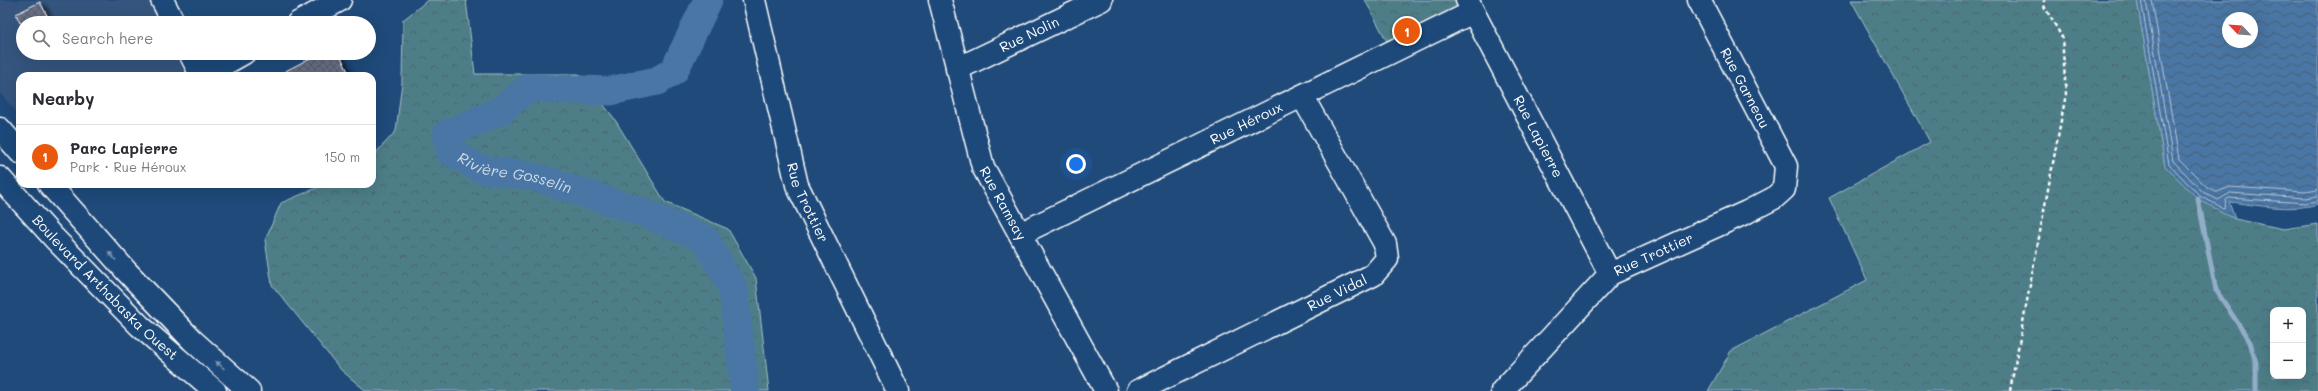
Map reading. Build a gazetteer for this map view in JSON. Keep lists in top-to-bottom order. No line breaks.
{"streets":{"street":["Rue Nolin","Rue Garneau","Rue Héroux","Rue Lapierre","Rue Trottier","Rue Ramsay","Boulevard Arthabaska Ouest","Rue Vidal"]},"crossings":[["Rue Nolin","Rue Ramsay"],["Rue Garneau","Rue Trottier"],["Rue Héroux","Rue Lapierre"],["Rue Héroux","Rue Ramsay"],["Rue Héroux","Rue Vidal"],["Rue Lapierre","Rue Trottier"]],"water":["Rivière Gosselin"],"north":"top left","page":{"pins":"1","search":"Search here","heading":"Nearby","list":[{"mark":"1","name":"Parc Lapierre","note":"Park · Rue Héroux","value":"150 m"}],"map_buttons":["+","−"]}}
